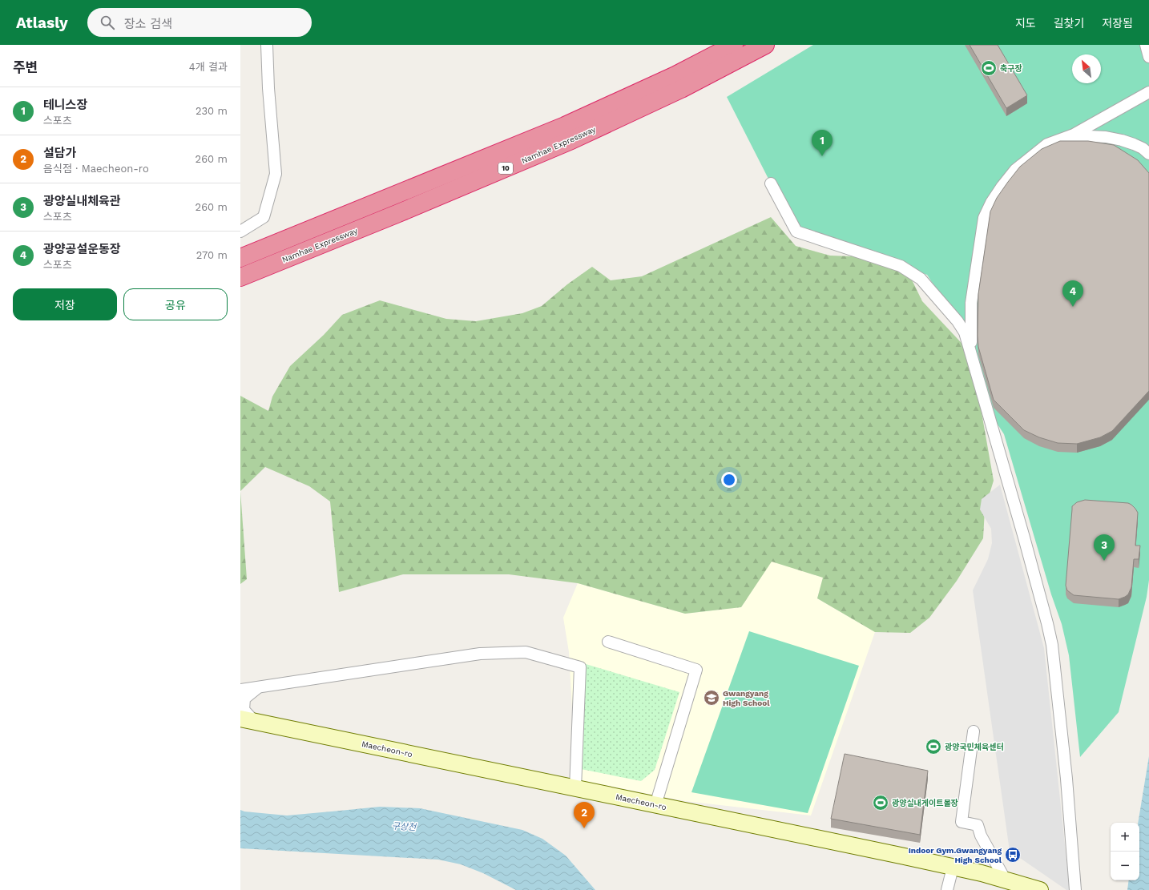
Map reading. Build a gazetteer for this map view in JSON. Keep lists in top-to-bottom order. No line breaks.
{"streets":{"highway":["Namhae Expressway","10"],"main road":["Maecheon-ro"]},"water":["구상천"],"places":{"sports":["축구장","광양국민체육센터","광양실내게이트볼장"],"school or university":["Gwangyang High School"],"bus stop":["Indoor Gym.Gwangyang High School"]},"north":"top left","page":{"header":"Atlasly","search":"장소 검색","nav":["지도","길찾기","저장됨"],"heading":["주변","4개 결과"],"list":[{"mark":"1","name":"테니스장","note":"스포츠","value":"230 m"},{"mark":"2","name":"설담가","note":"음식점 · Maecheon-ro","value":"260 m"},{"mark":"3","name":"광양실내체육관","note":"스포츠","value":"260 m"},{"mark":"4","name":"광양공설운동장","note":"스포츠","value":"270 m"}],"pins":["1","4","3","2"],"buttons":["저장","공유"],"map_buttons":["+","−"]}}
